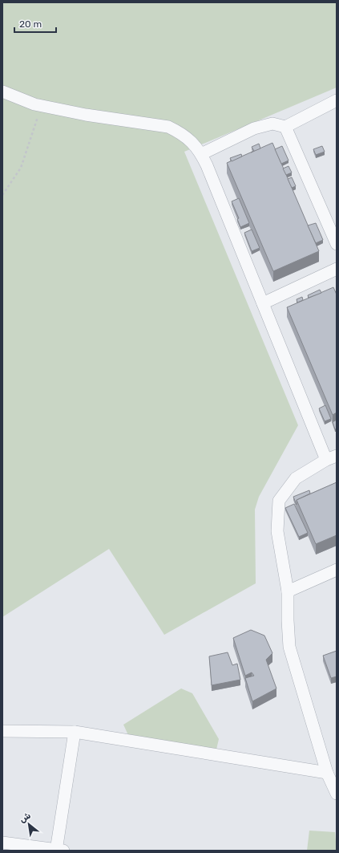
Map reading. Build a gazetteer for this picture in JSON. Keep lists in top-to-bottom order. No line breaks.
{"scale_bar":"20 m","north":"top left"}
